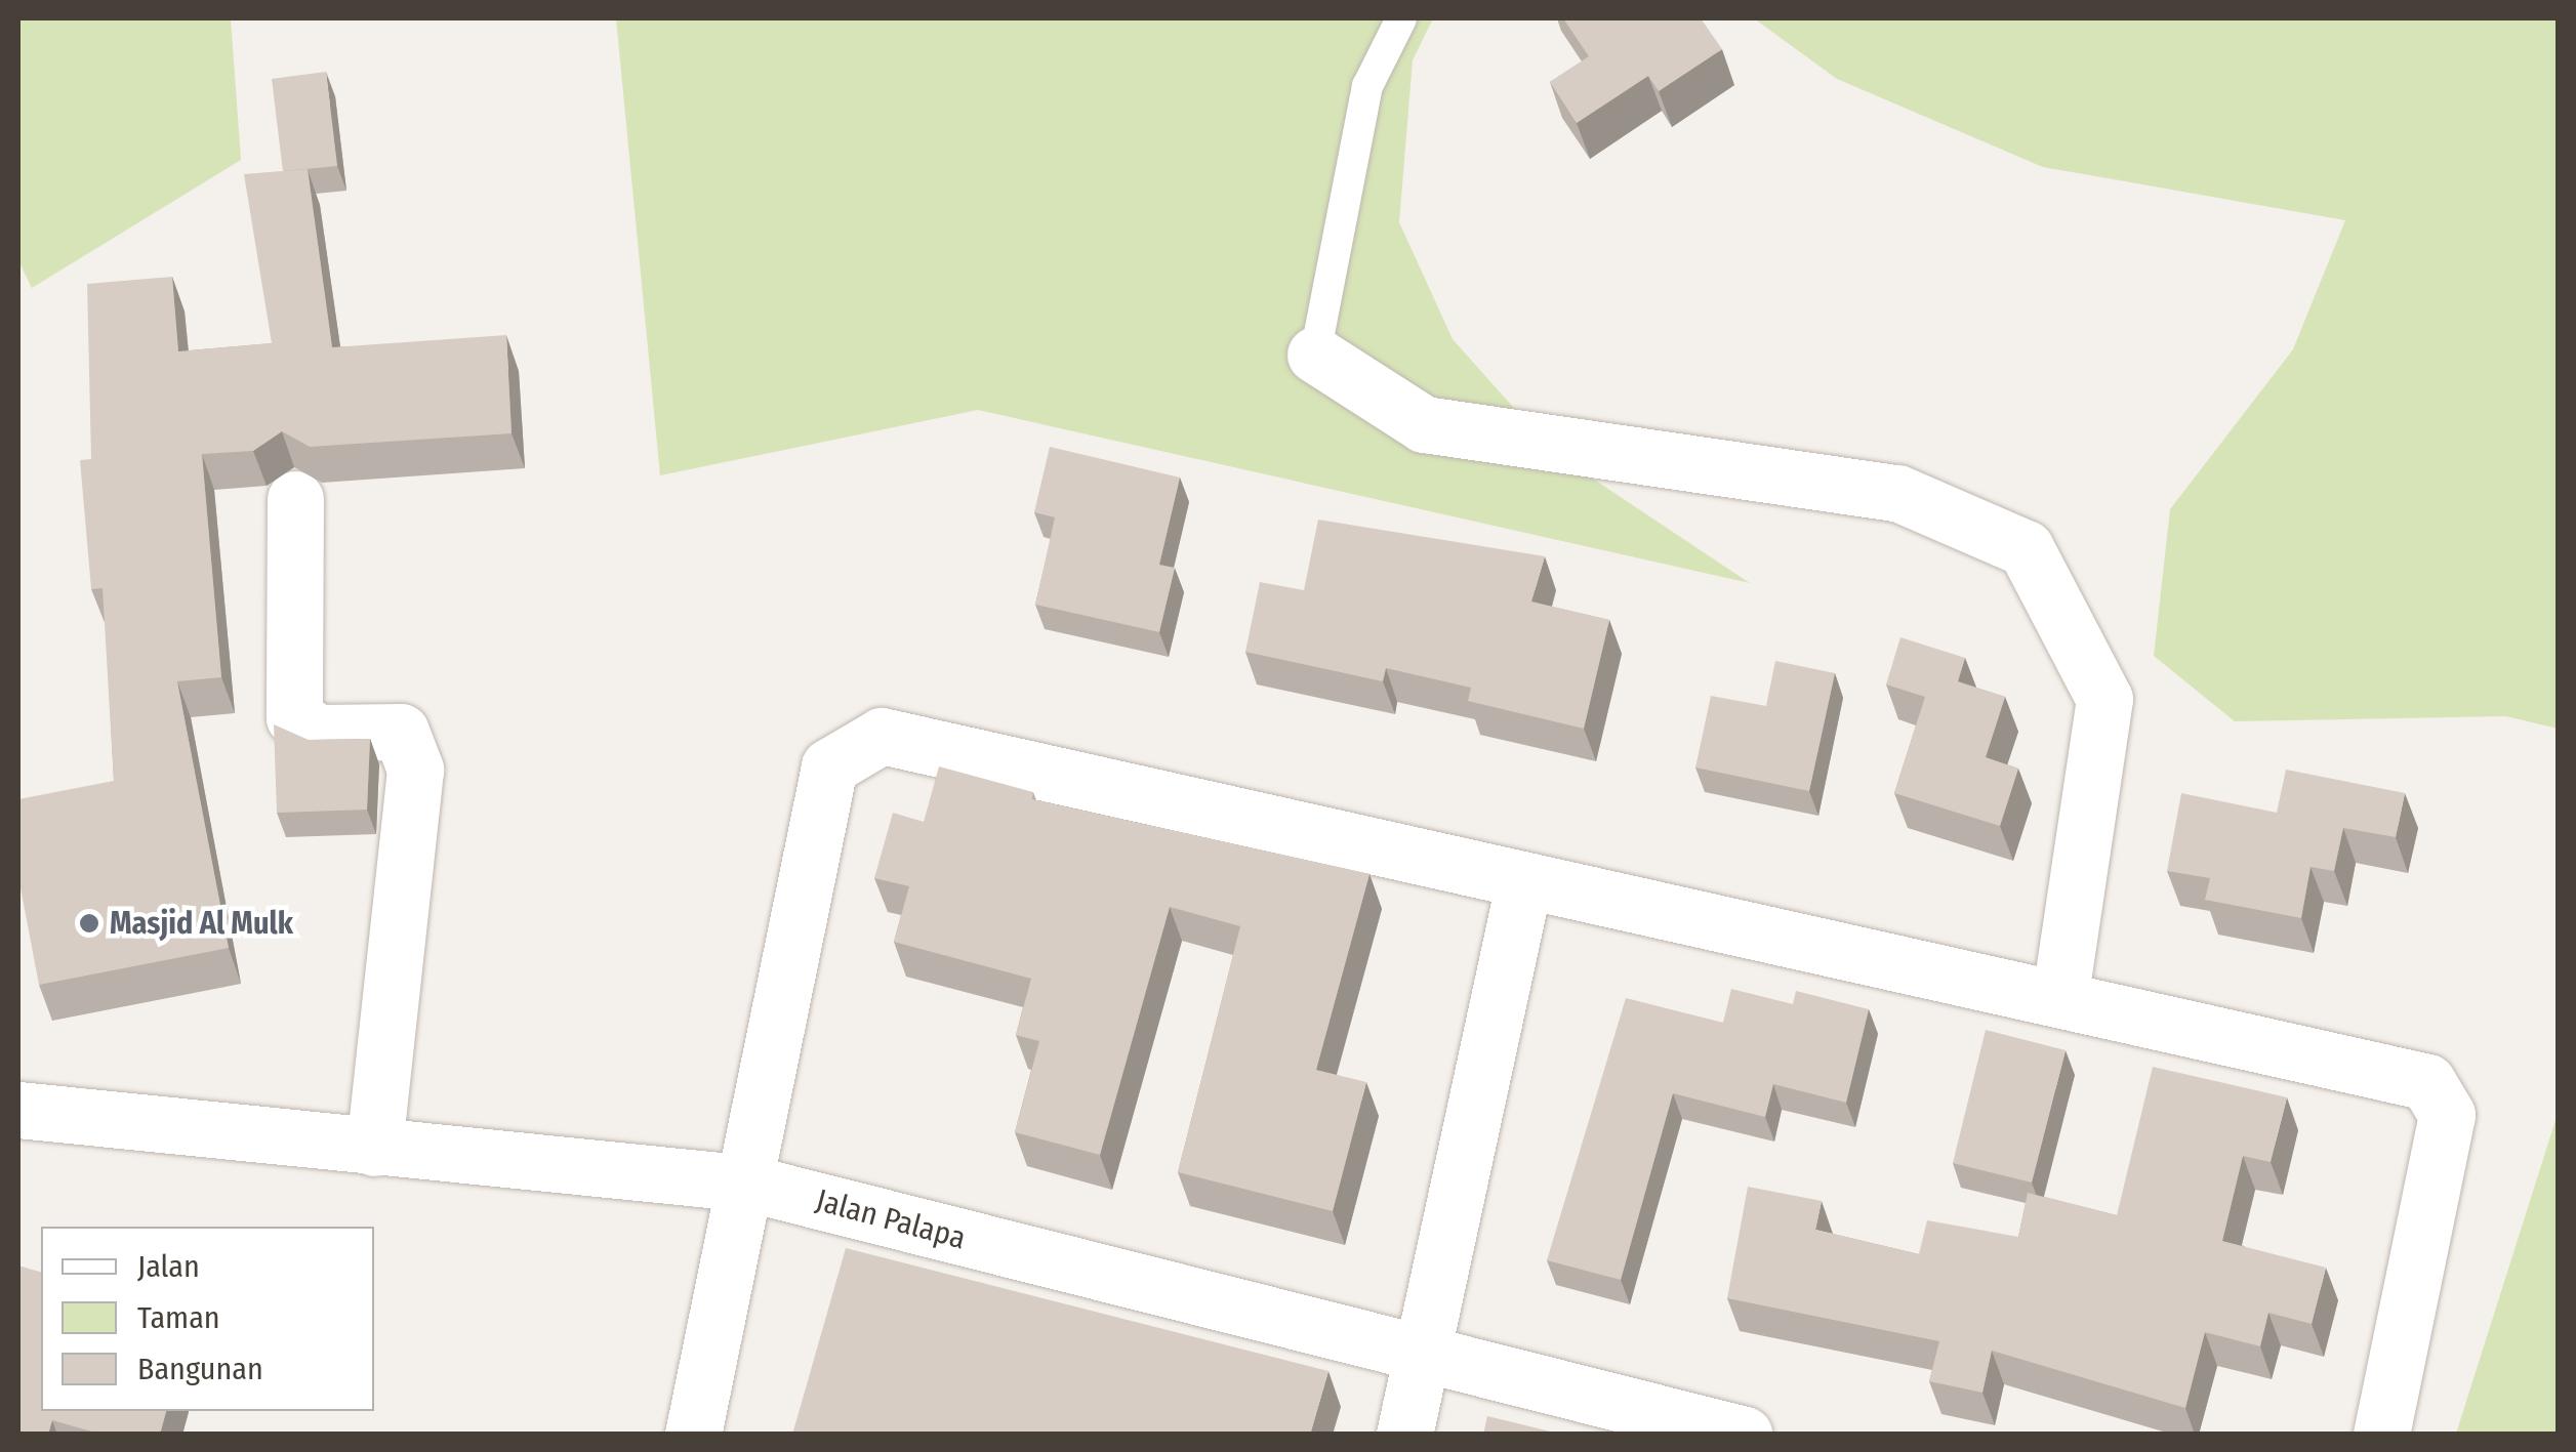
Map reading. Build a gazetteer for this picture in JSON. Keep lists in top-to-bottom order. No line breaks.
{"streets":{"street":["Jalan Palapa"]},"places":["Masjid Al Mulk"],"legend":["Jalan","Taman","Bangunan"]}
